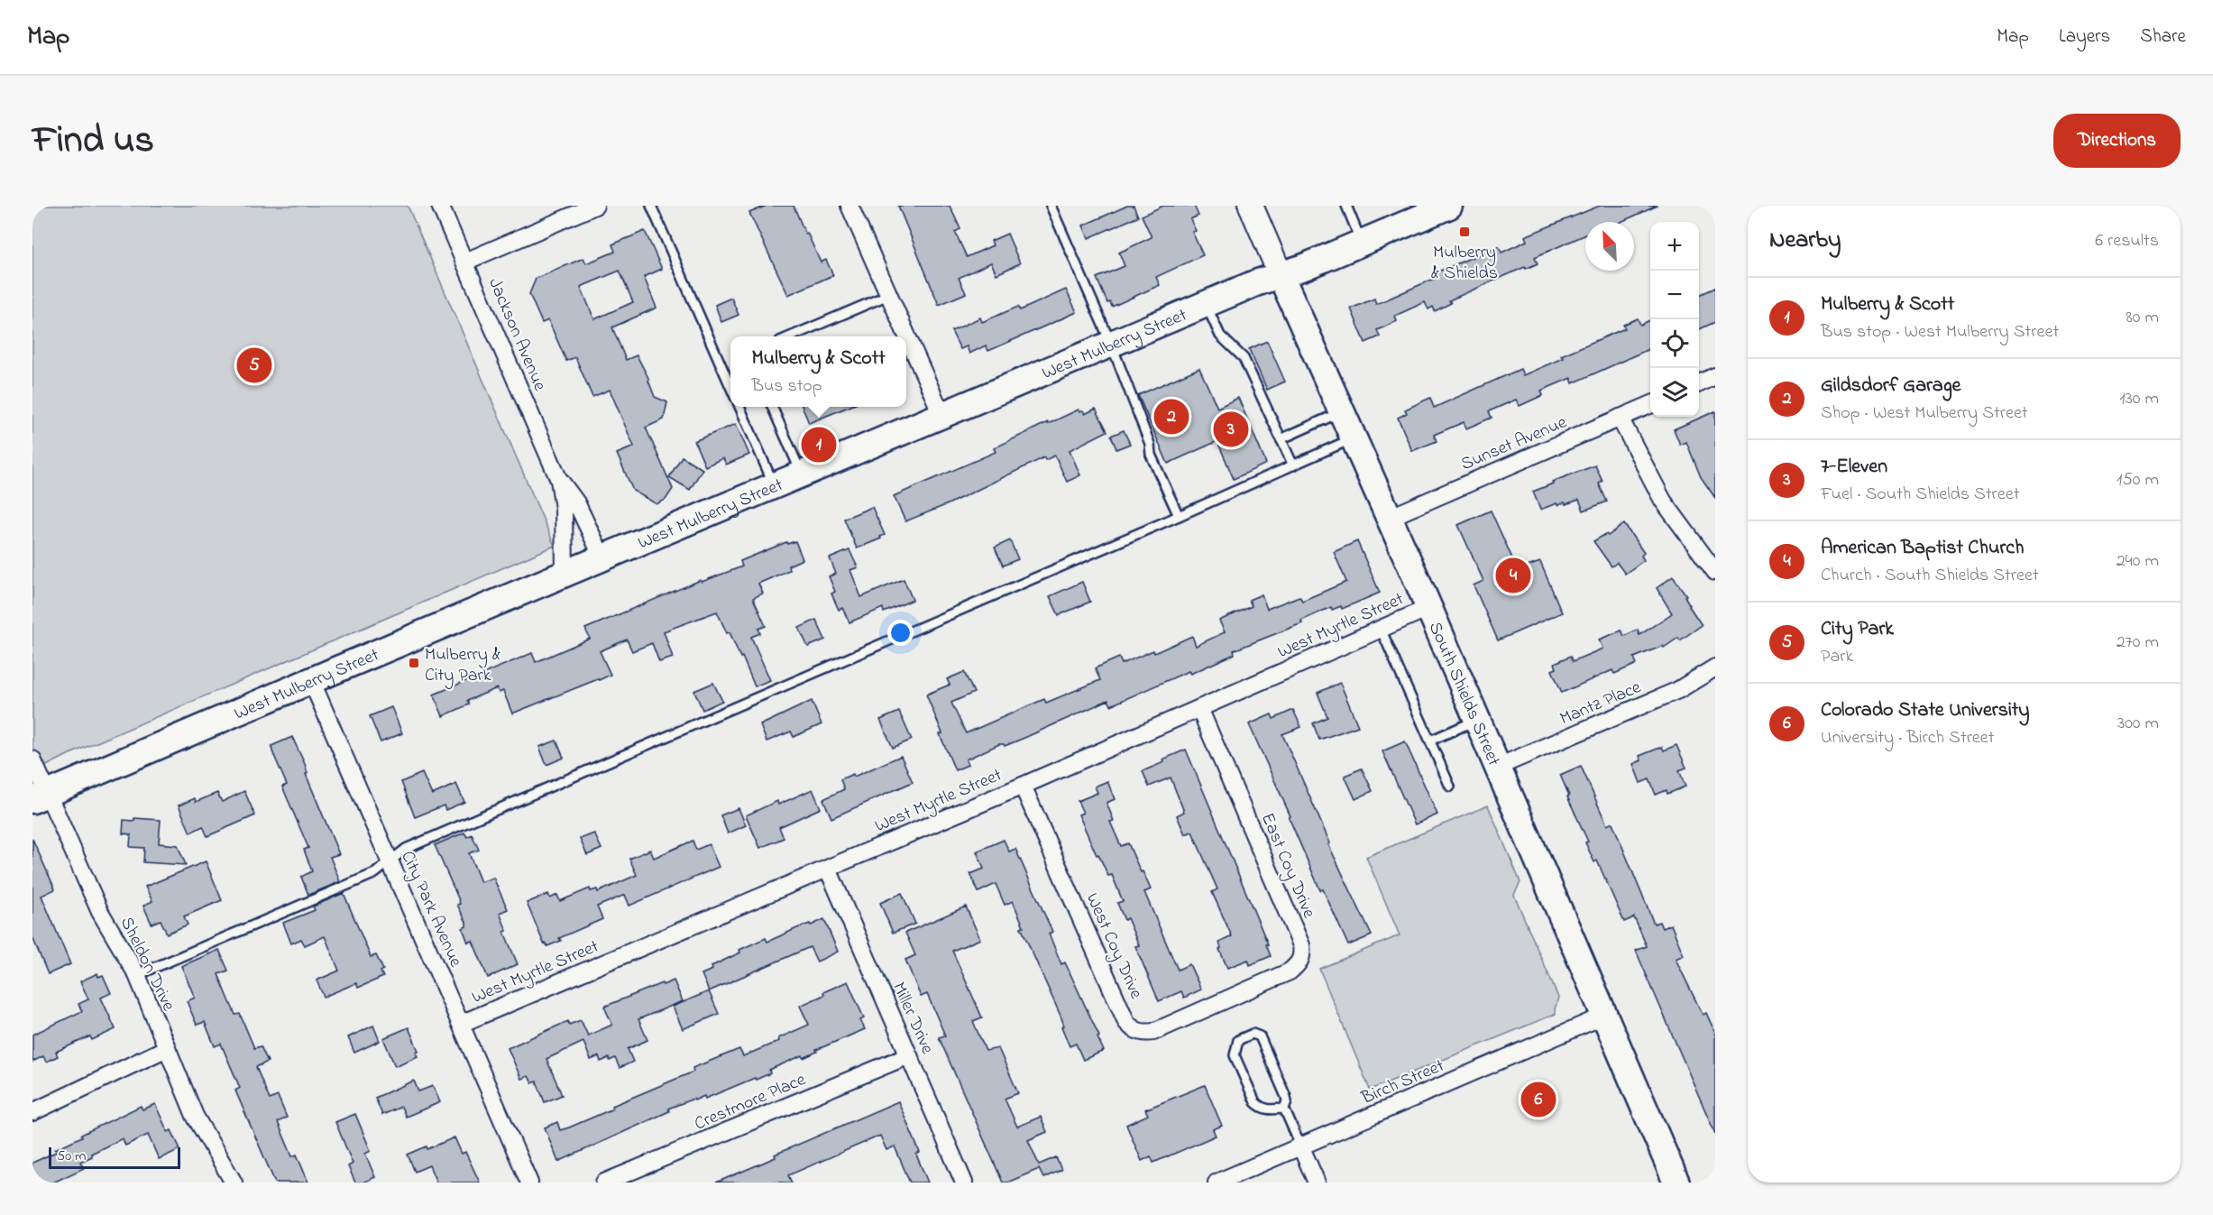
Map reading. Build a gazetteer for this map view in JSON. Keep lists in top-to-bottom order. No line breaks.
{"streets":{"main road":["West Mulberry Street","South Shields Street"],"street":["Jackson Avenue","Sunset Avenue","West Myrtle Street","Mantz Place","East Coy Drive","City Park Avenue","West Coy Drive","Sheldon Drive","Miller Drive","Birch Street","Crestmore Place"]},"crossings":[["Jackson Avenue","West Mulberry Street"],["West Mulberry Street","South Shields Street"],["West Mulberry Street","City Park Avenue"],["West Mulberry Street","Sheldon Drive"],["Sunset Avenue","South Shields Street"],["West Myrtle Street","South Shields Street"],["West Myrtle Street","East Coy Drive"],["West Myrtle Street","City Park Avenue"],["West Myrtle Street","West Coy Drive"],["West Myrtle Street","Miller Drive"],["South Shields Street","Mantz Place"],["South Shields Street","Birch Street"],["East Coy Drive","West Coy Drive"],["Miller Drive","Crestmore Place"]],"places":{"transit":["Mulberry & Shields","Mulberry & City Park"]},"scale_bar":"50 m","north":"top left","page":{"header":"Map","nav":["Map","Layers","Share"],"title":"Find us","buttons":"Directions","heading":["Nearby","6 results"],"map_buttons":["+","−"],"list":[{"mark":"1","name":"Mulberry & Scott","note":"Bus stop · West Mulberry Street","value":"80 m"},{"mark":"2","name":"Gildsdorf Garage","note":"Shop · West Mulberry Street","value":"130 m"},{"mark":"3","name":"7-Eleven","note":"Fuel · South Shields Street","value":"150 m"},{"mark":"4","name":"American Baptist Church","note":"Church · South Shields Street","value":"240 m"},{"mark":"5","name":"City Park","note":"Park","value":"270 m"},{"mark":"6","name":"Colorado State University","note":"University · Birch Street","value":"300 m"}],"popup":["Mulberry & Scott","Bus stop"],"pins":["5","2","3","1","4","6"],"scale":"50 m"}}
